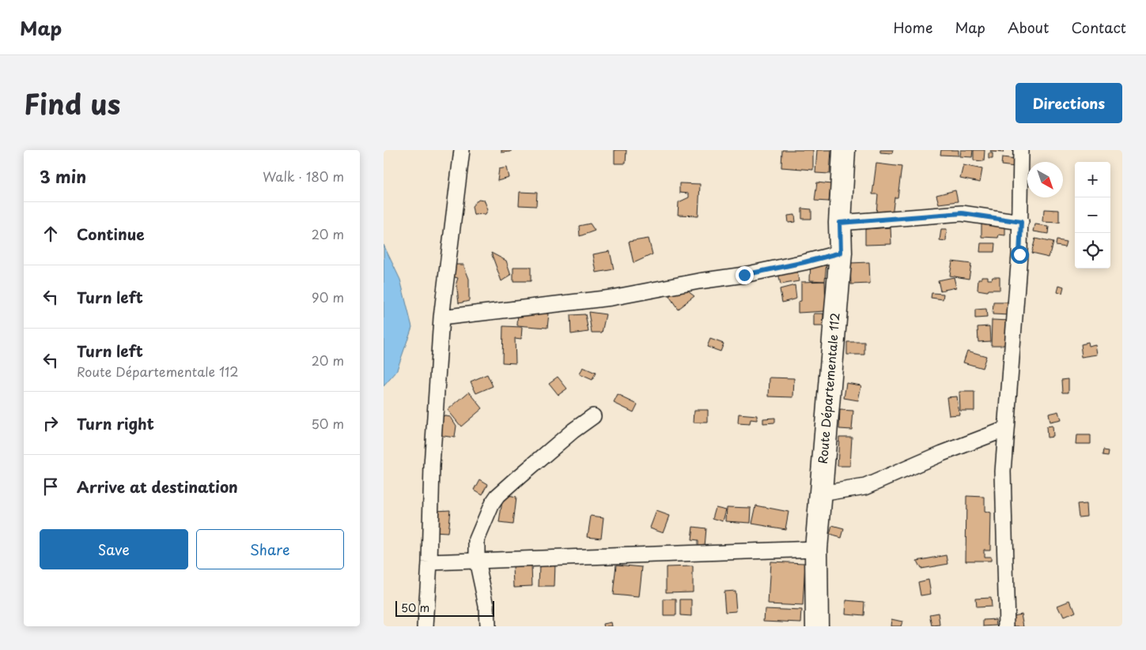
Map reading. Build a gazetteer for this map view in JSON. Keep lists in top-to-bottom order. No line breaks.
{"streets":{"main road":["Route Départementale 112"]},"scale_bar":"50 m","north":"bottom right","page":{"header":"Map","nav":["Home","Map","About","Contact"],"title":"Find us","buttons":["Directions",["Save","Share"]],"heading":["3 min","Walk · 180 m"],"map_buttons":["+","−"],"list":[["Continue","20 m"],["Turn left","90 m"],["Turn left","Route Départementale 112","20 m"],["Turn right","50 m"],"Arrive at destination"],"scale":"50 m"}}
